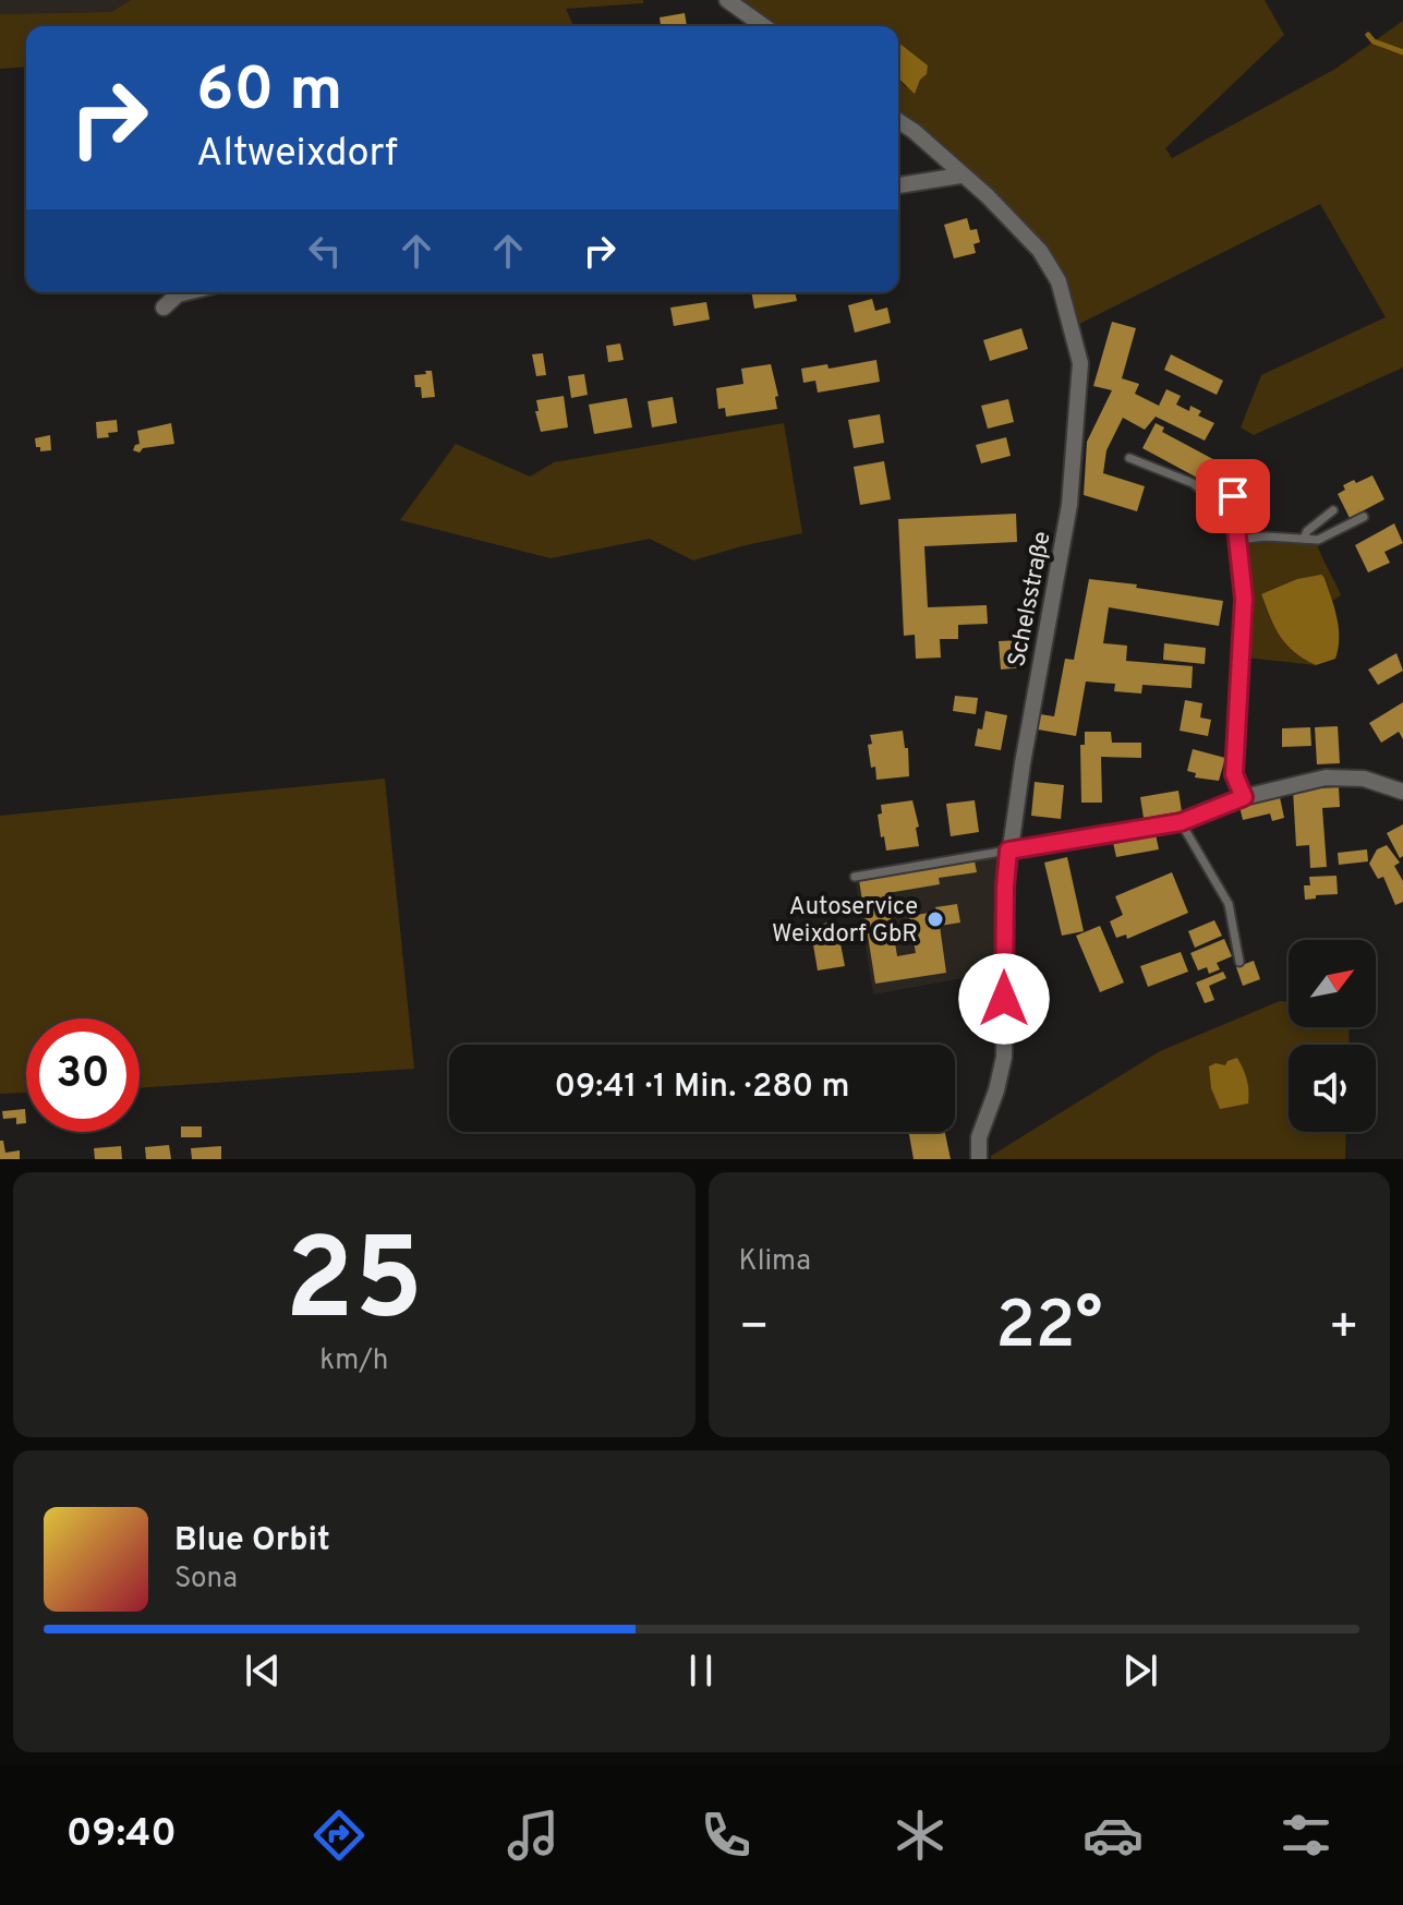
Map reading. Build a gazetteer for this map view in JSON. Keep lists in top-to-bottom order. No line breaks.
{"streets":{"street":["Schelsstraße"]},"places":["Autoservice Weixdorf GbR"],"north":"top right","page":{"turn":["60 m","Altweixdorf"],"limit":"30","trip":"09:41 · 1 Min. · 280 m","tile":[["25","km/h"],"Klima"],"heat":["−","22°","+"],"song":["Blue Orbit","Sona"],"tabs":"09:40"}}
